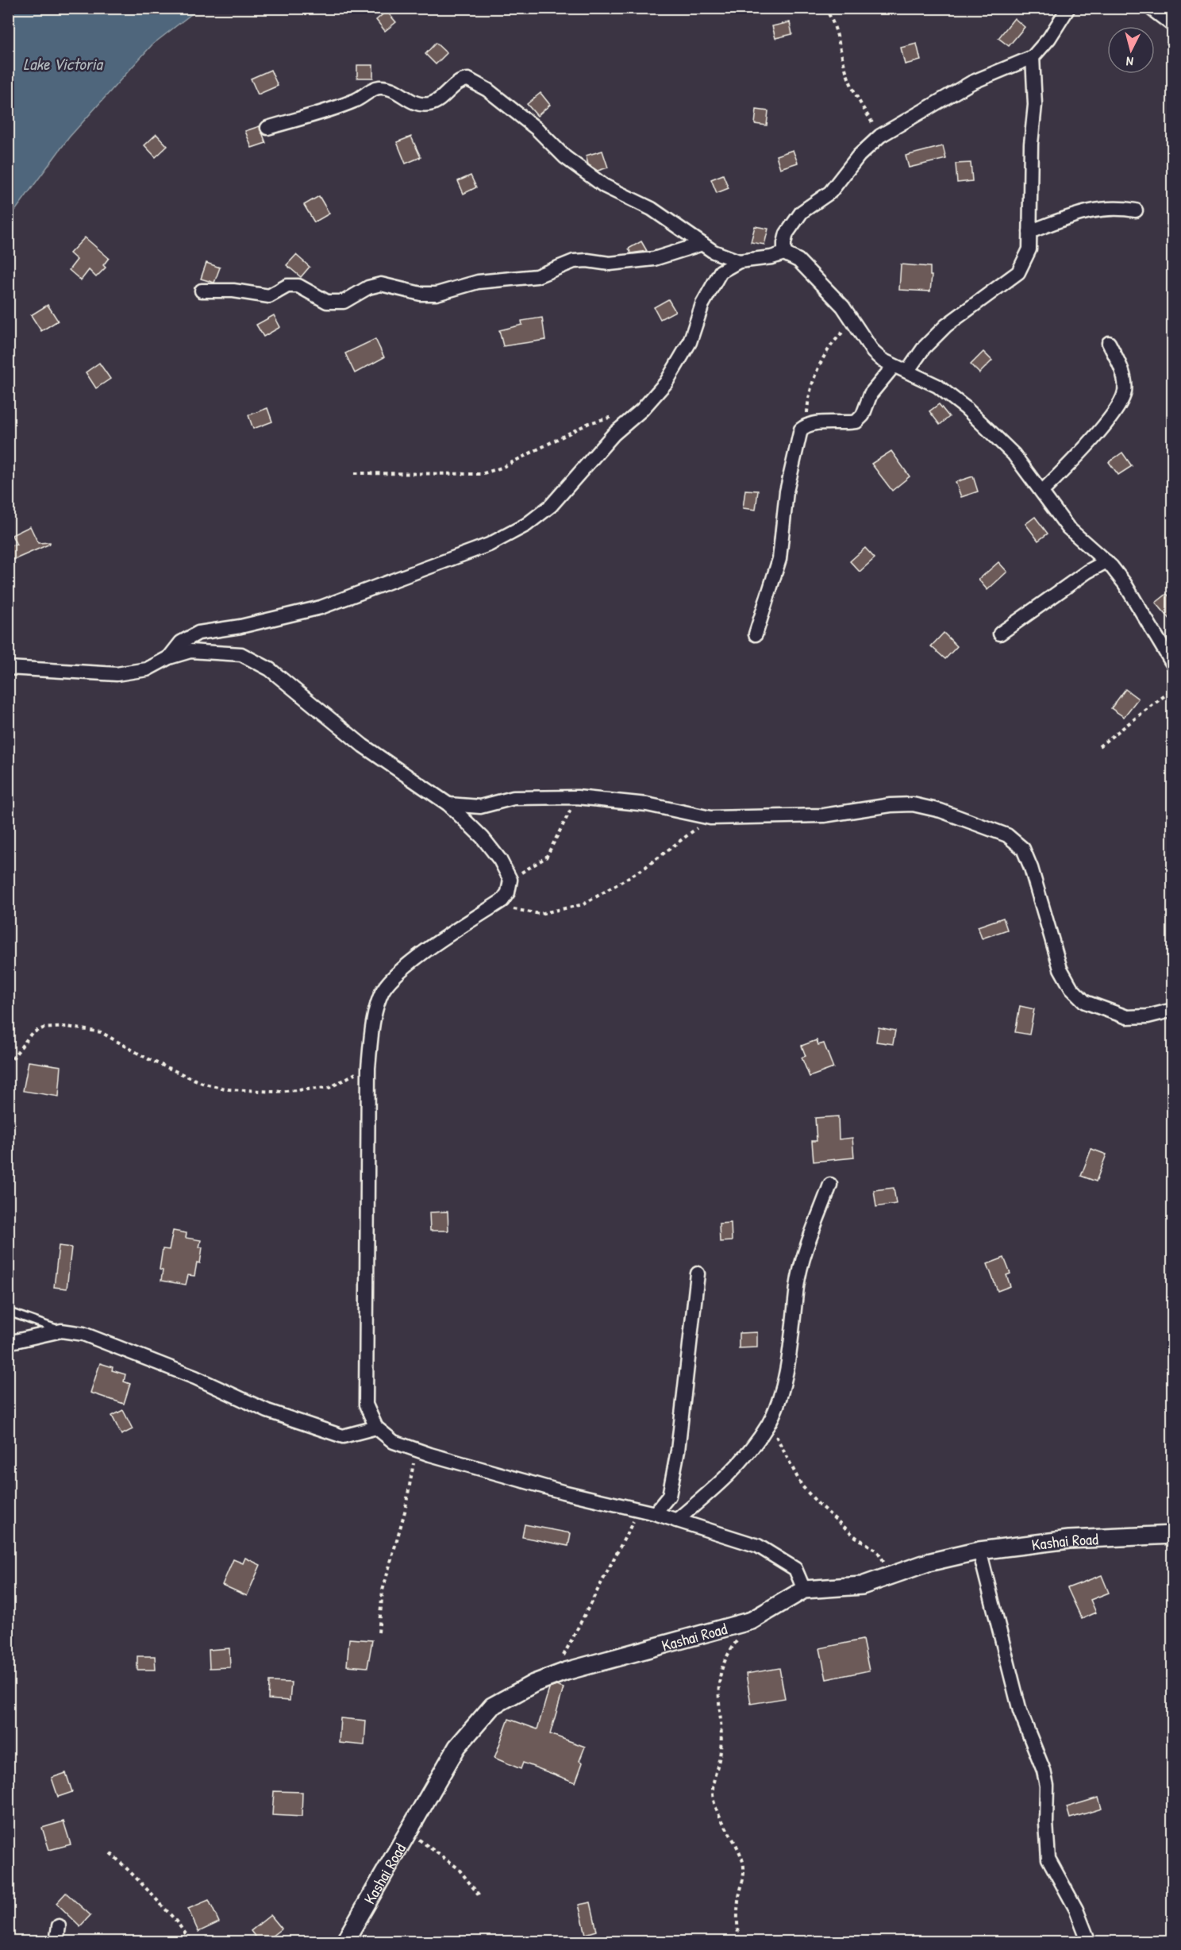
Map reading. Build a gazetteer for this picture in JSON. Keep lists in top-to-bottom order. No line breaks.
{"streets":{"street":["Kashai Road"]},"water":["Lake Victoria"],"north":"bottom"}
